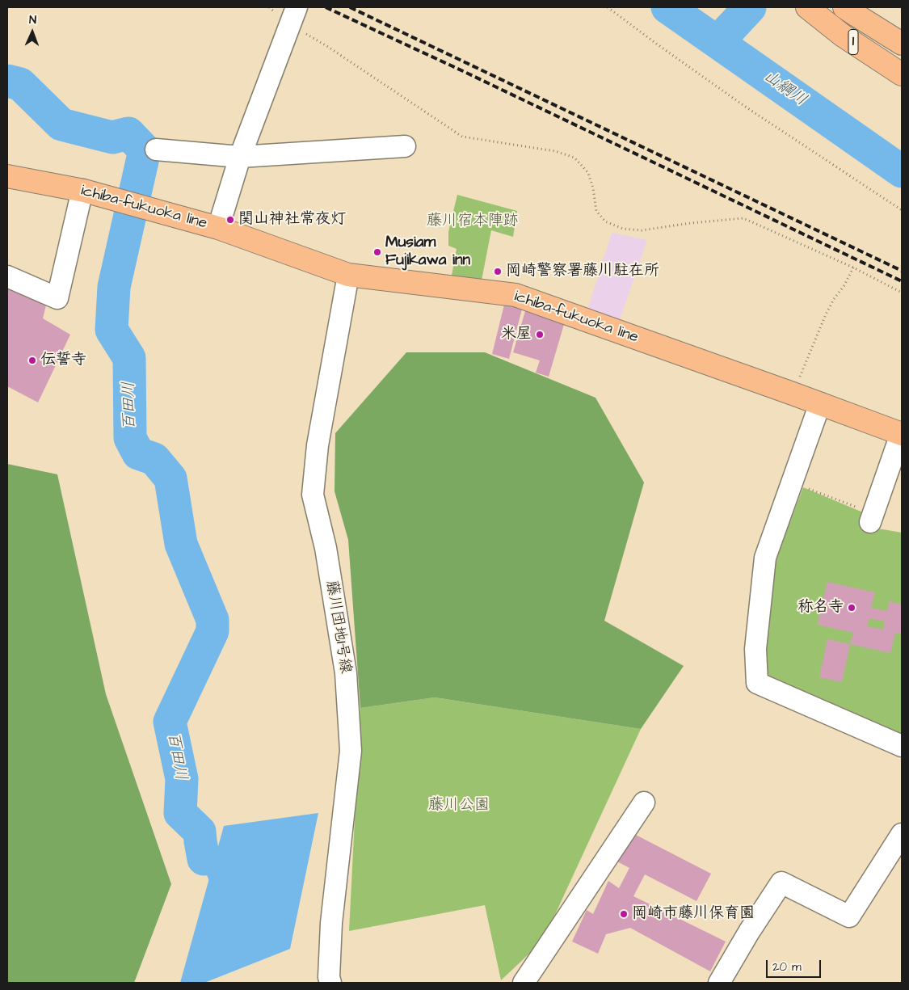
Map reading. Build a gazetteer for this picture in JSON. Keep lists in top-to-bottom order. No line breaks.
{"streets":{"main road":["1","ichiba-fukuoka line"],"street":["藤川団地1号線"]},"crossings":[["ichiba-fukuoka line","藤川団地1号線"]],"water":["山綱川","百田川"],"parks":["藤川宿本陣跡","藤川公園"],"places":["関山神社常夜灯","Musiam Fujikawa inn","岡崎警察署藤川駐在所","米屋","伝誓寺","称名寺","岡崎市藤川保育園"],"scale_bar":"20 m","north":"top"}
